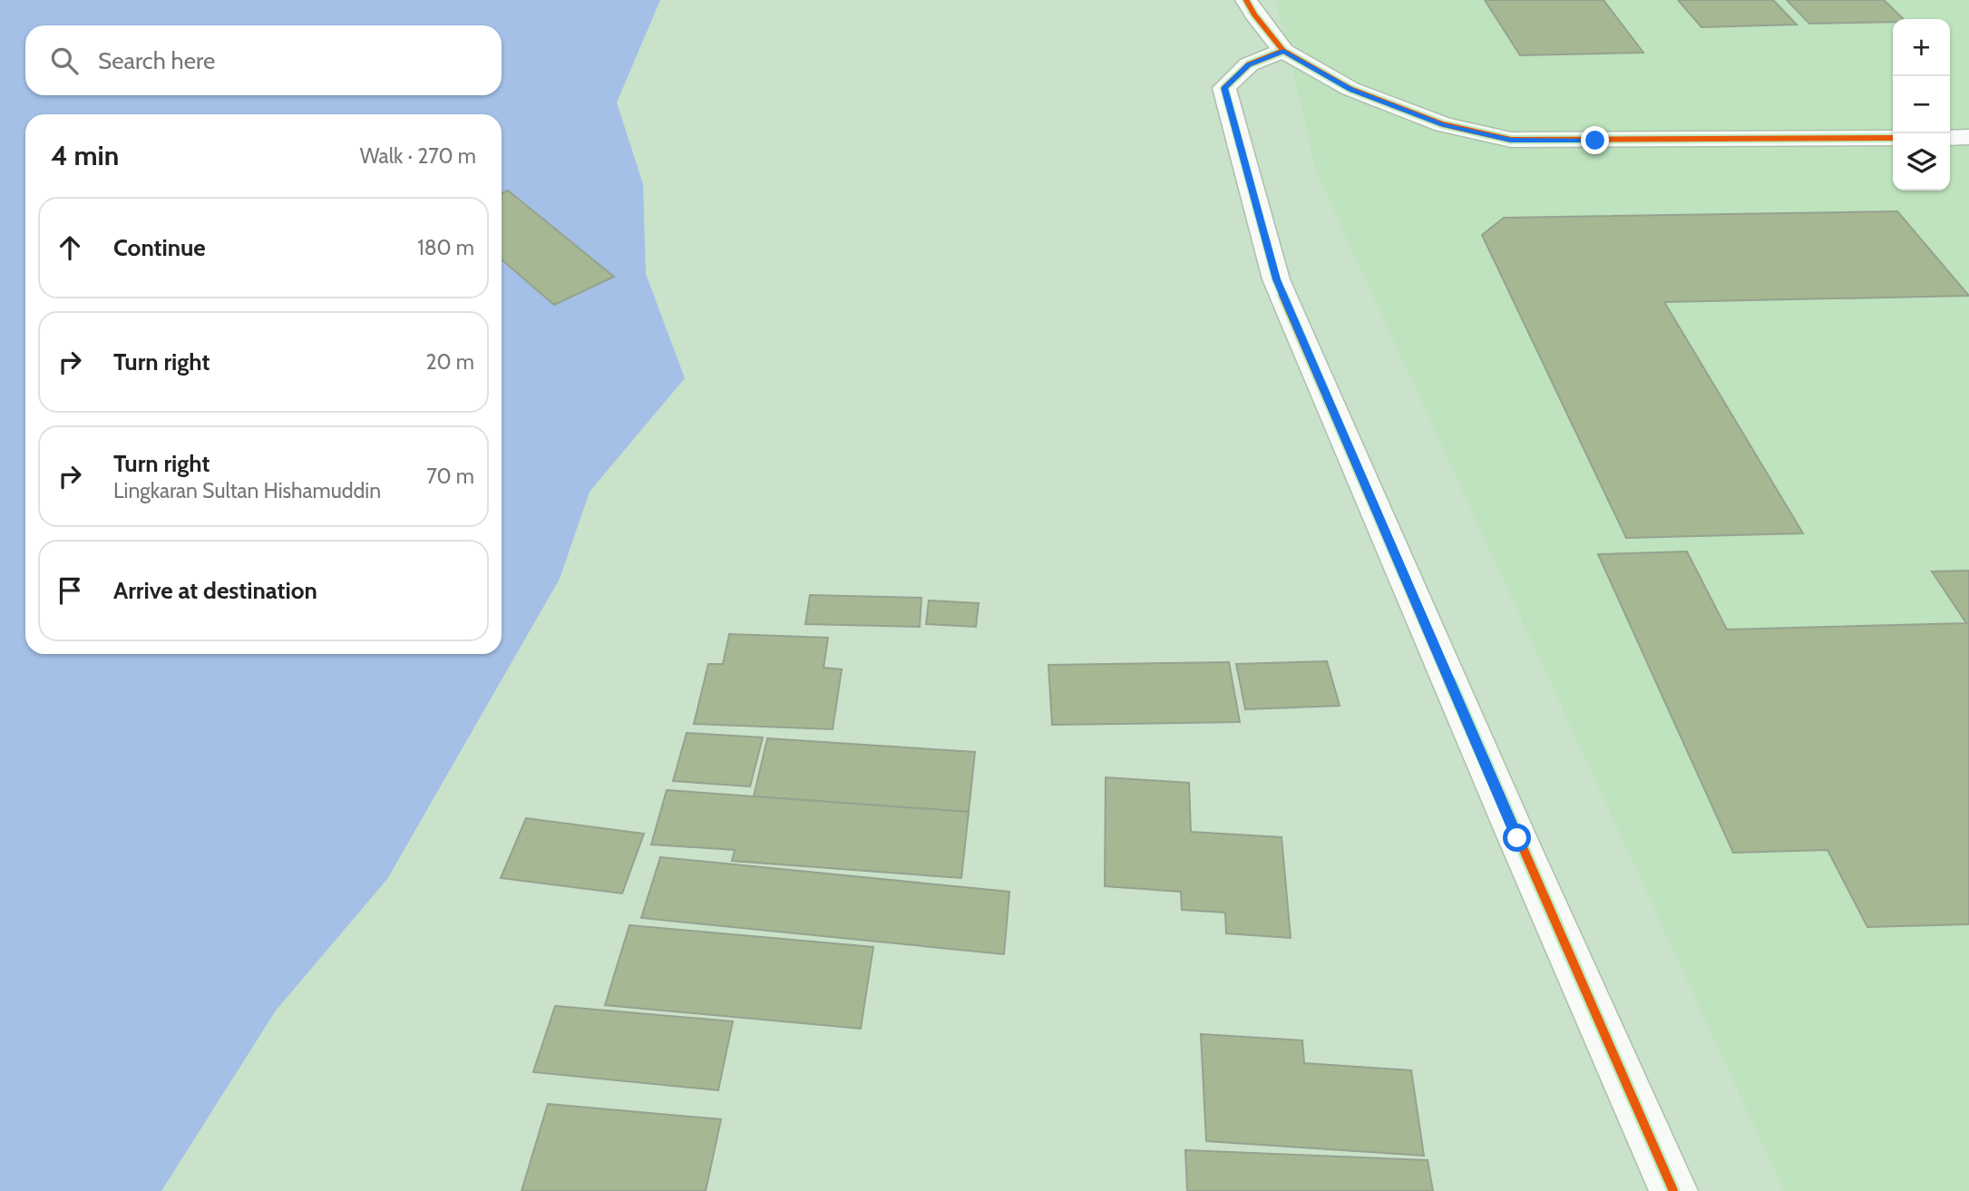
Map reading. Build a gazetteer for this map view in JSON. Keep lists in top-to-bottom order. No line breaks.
{"page":{"map_buttons":["+","−"],"search":"Search here","heading":["4 min","Walk · 270 m"],"list":[["Continue","180 m"],["Turn right","20 m"],["Turn right","Lingkaran Sultan Hishamuddin","70 m"],"Arrive at destination"]}}
